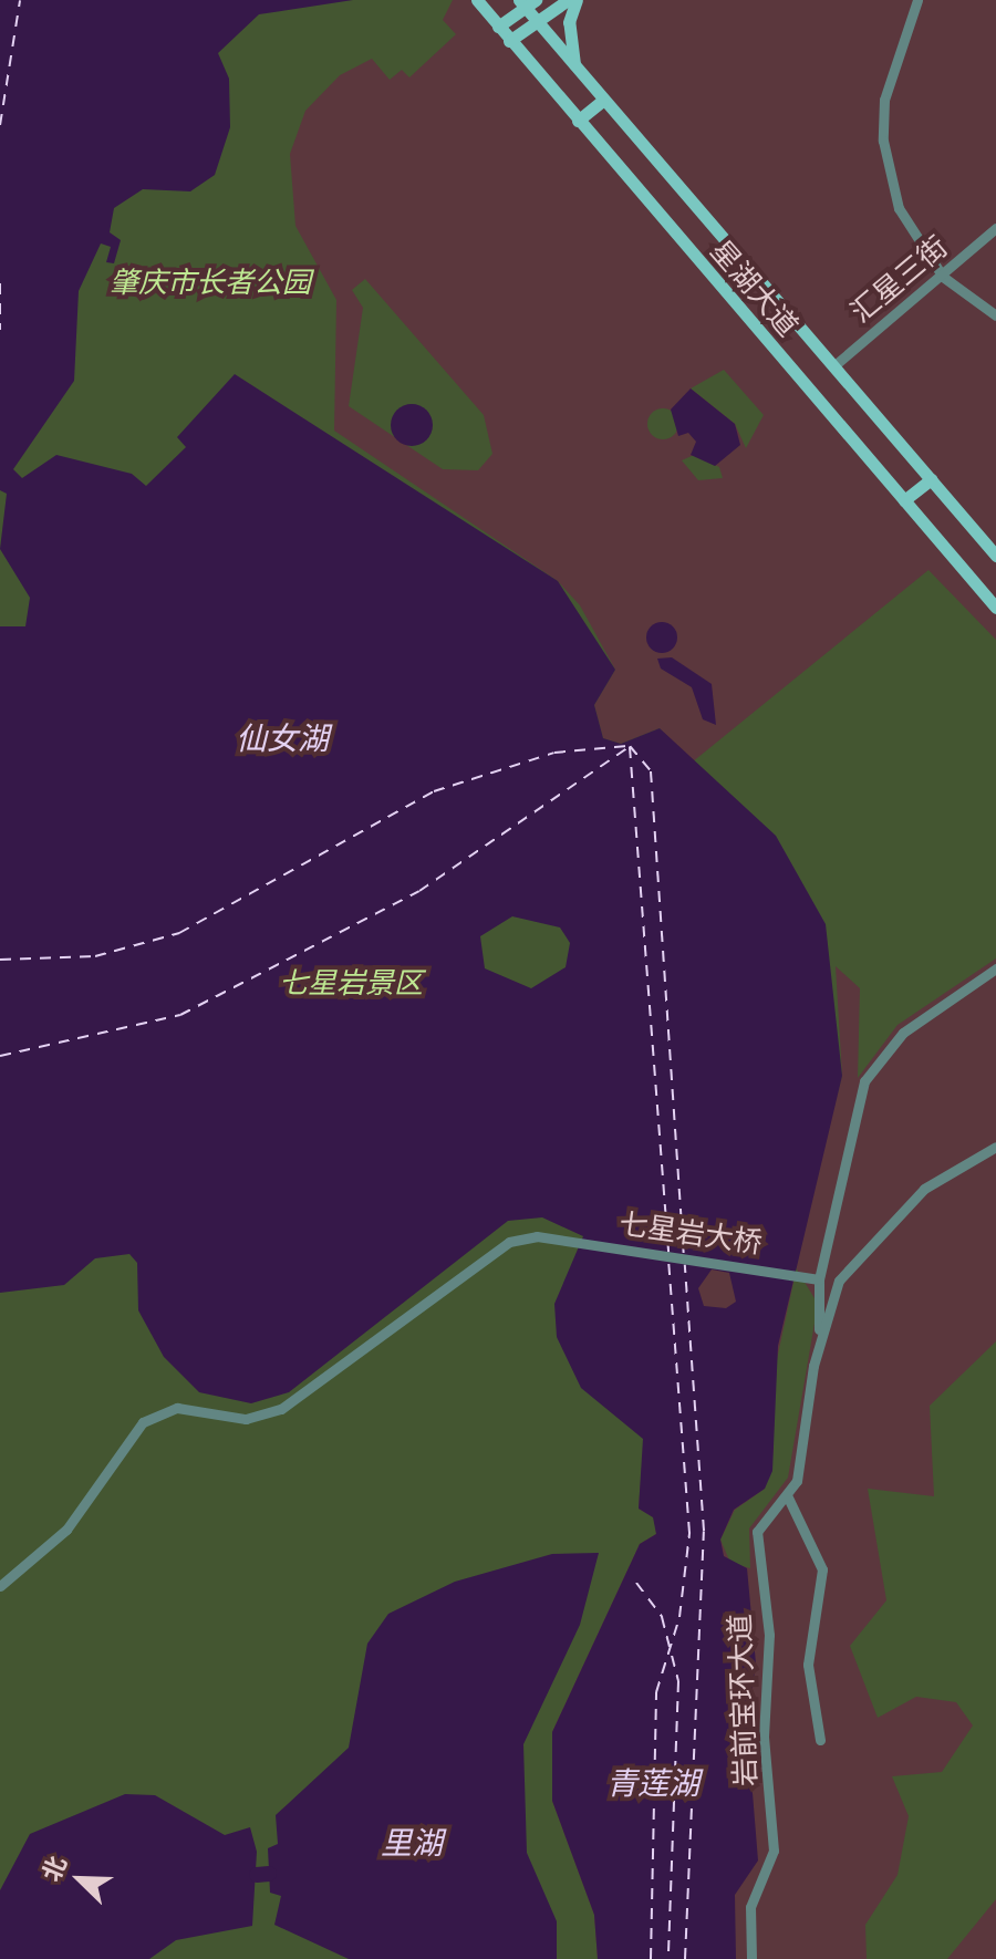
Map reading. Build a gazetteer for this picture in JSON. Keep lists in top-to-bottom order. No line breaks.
{"streets":{"main road":["星湖大道"],"street":["汇星三街","七星岩大桥","岩前宝环大道"]},"crossings":[["汇星三街","星湖大道"]],"water":["仙女湖","青莲湖","里湖"],"parks":["肇庆市长者公园","七星岩景区"],"north":"top left"}
